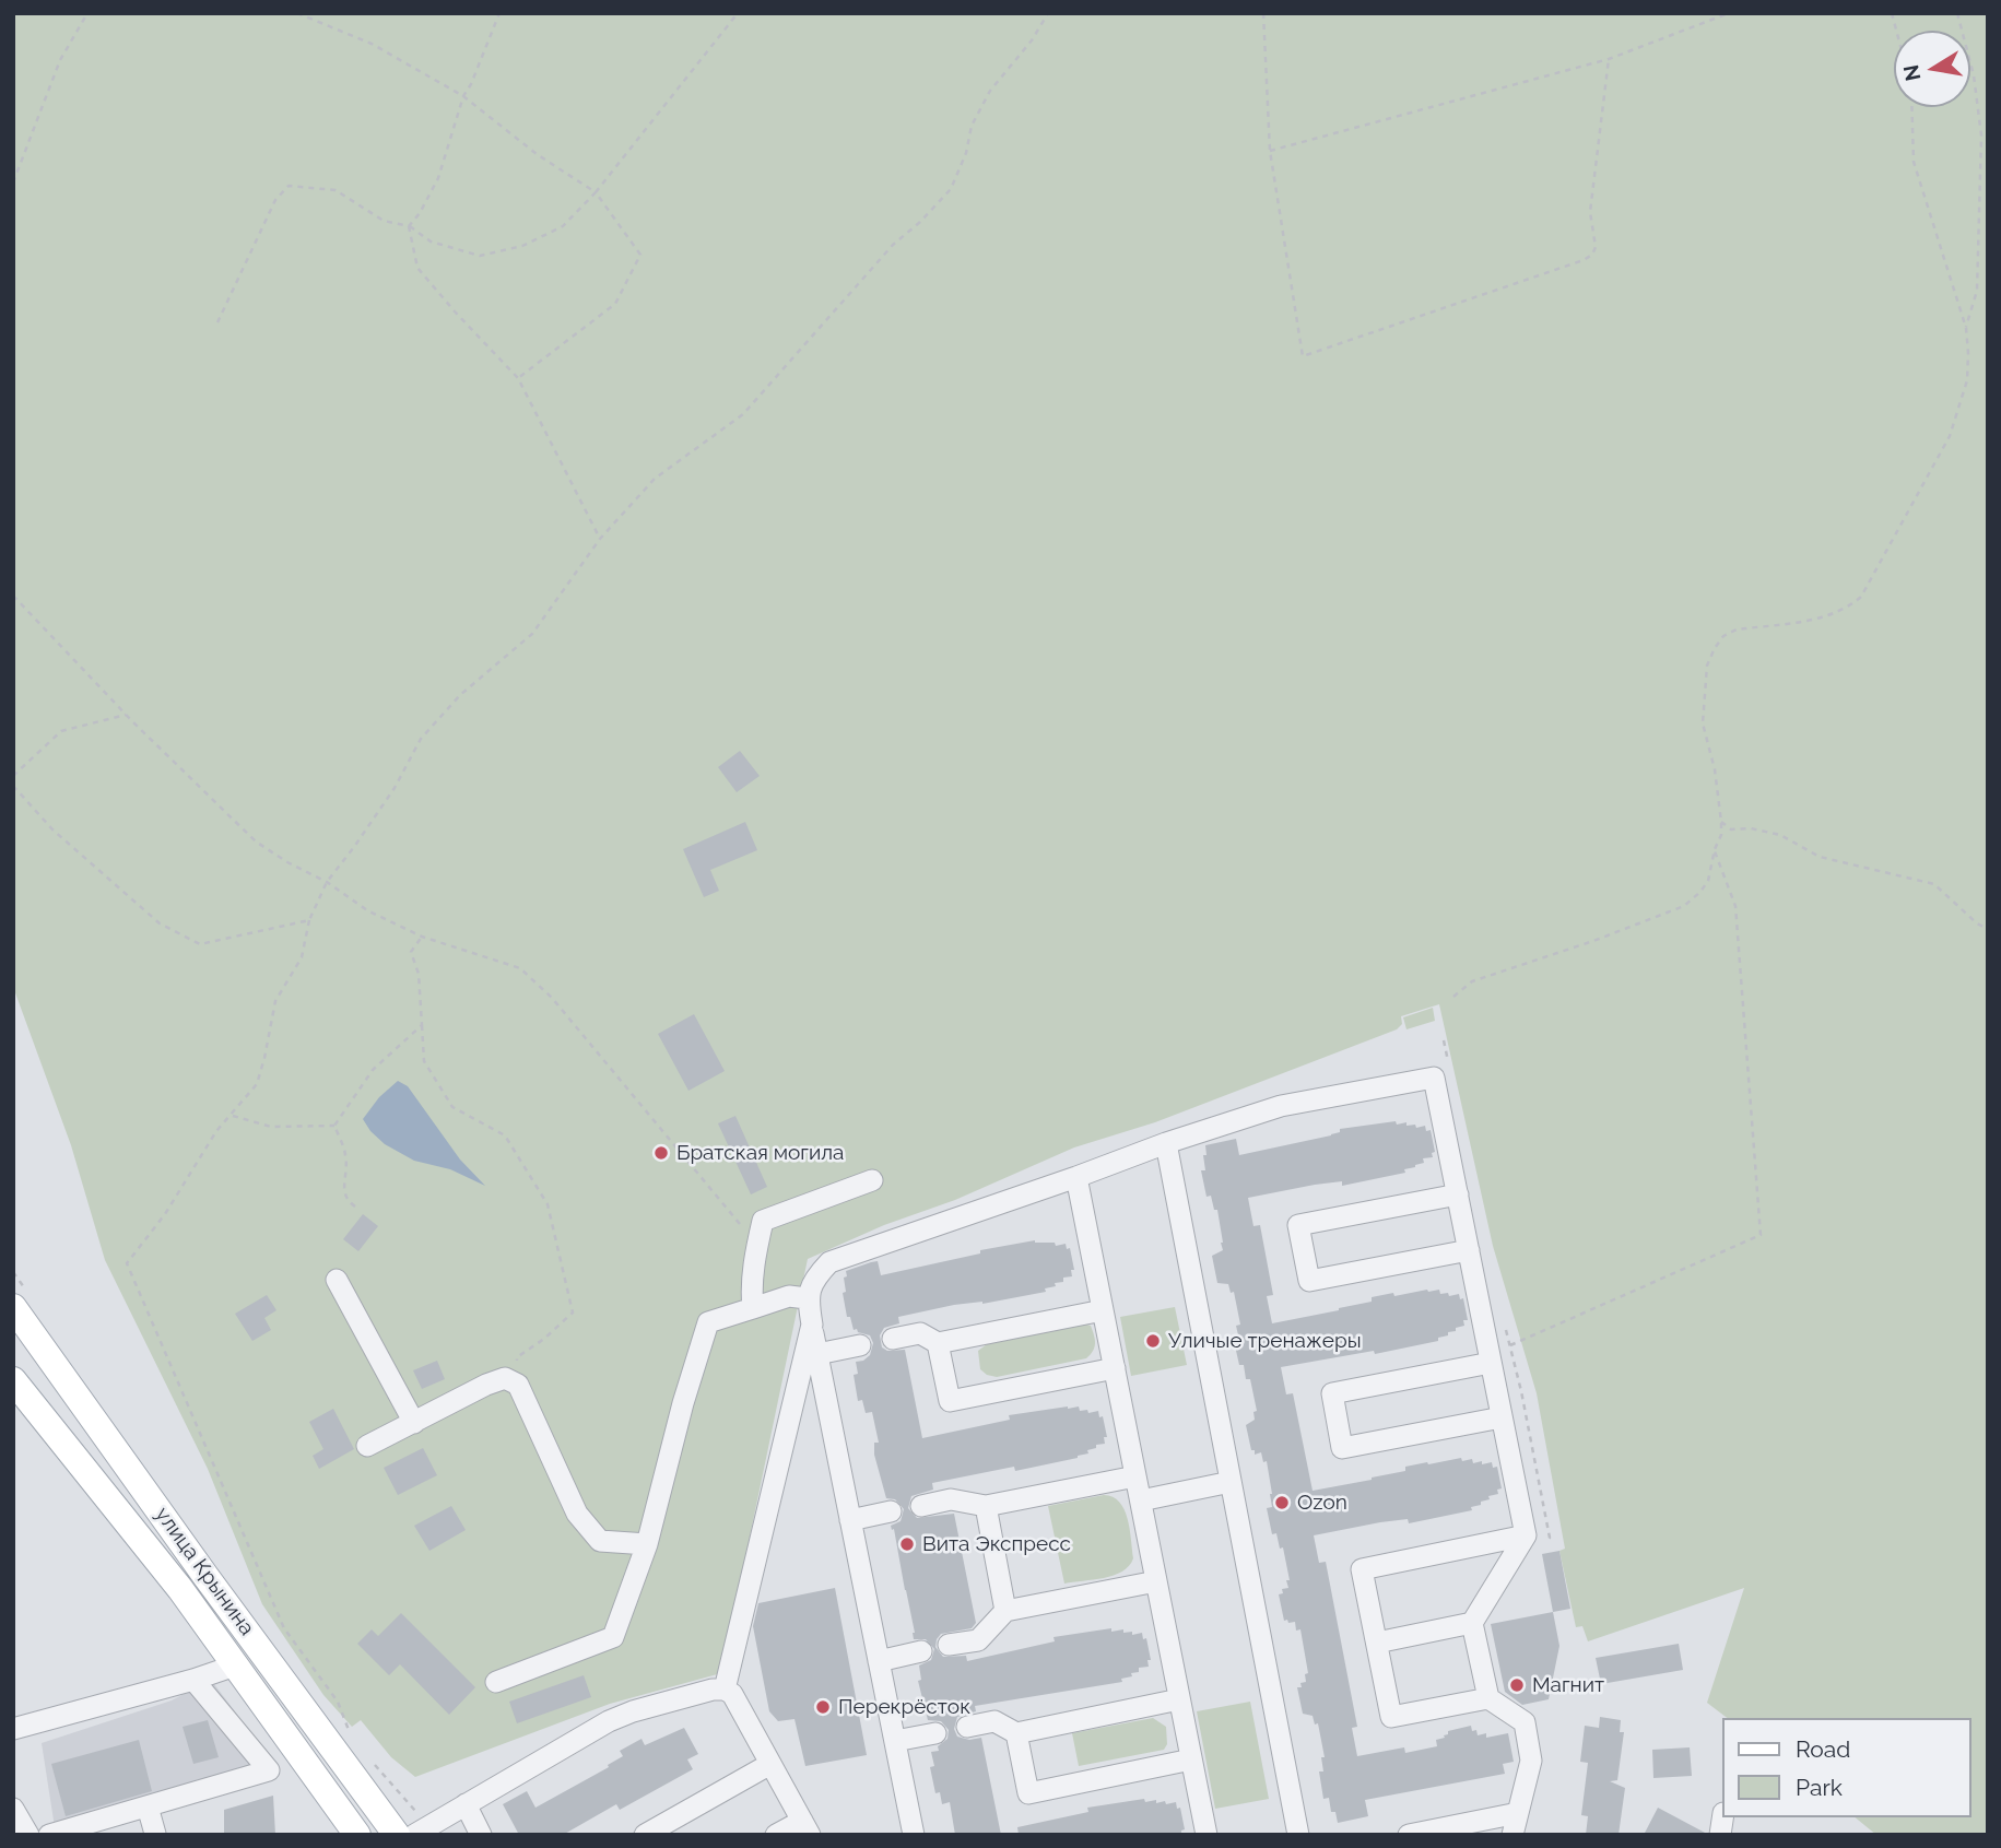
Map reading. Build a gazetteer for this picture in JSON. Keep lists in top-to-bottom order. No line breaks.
{"streets":{"main road":["улица Крынина"]},"places":["Братская могила","Уличые тренажеры","Ozon","Вита Экспресс","Магнит","Перекрёсток"],"legend":["Road","Park"],"north":"left"}
